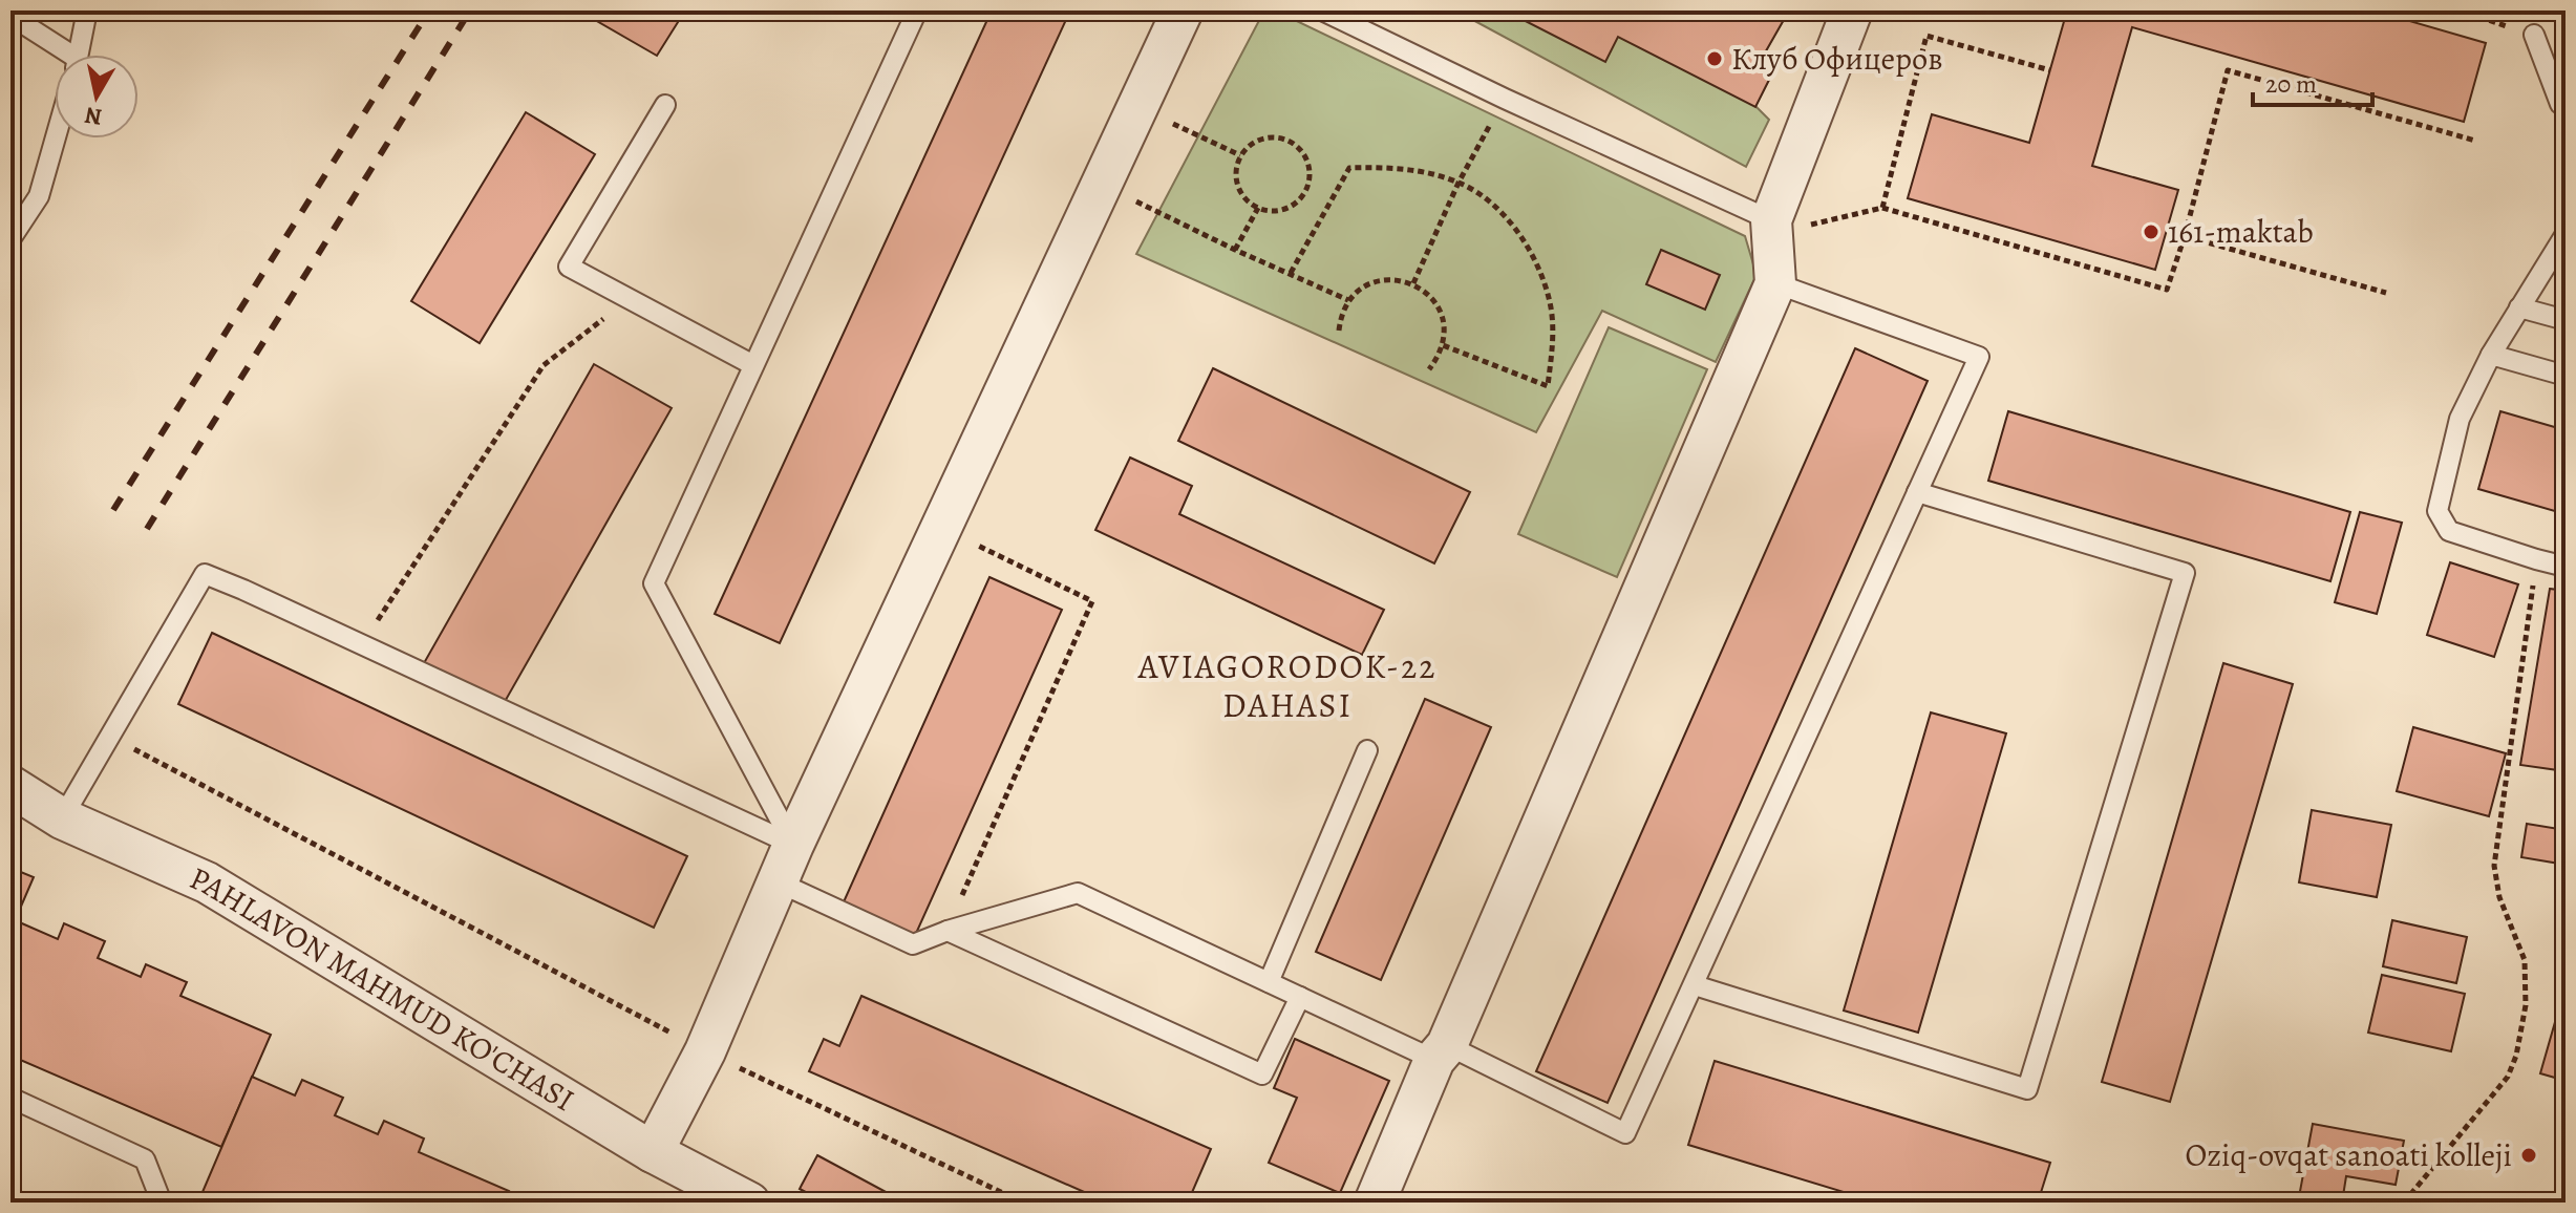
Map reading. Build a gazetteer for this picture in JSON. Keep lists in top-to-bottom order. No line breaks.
{"streets":{"street":["PAHLAVON MAHMUD KO'CHASI"]},"districts":["AVIAGORODOK-22 DAHASI"],"places":["Клуб Офицеров","161-maktab","Oziq-ovqat sanoati kolleji"],"scale_bar":"20 m","north":"bottom"}
